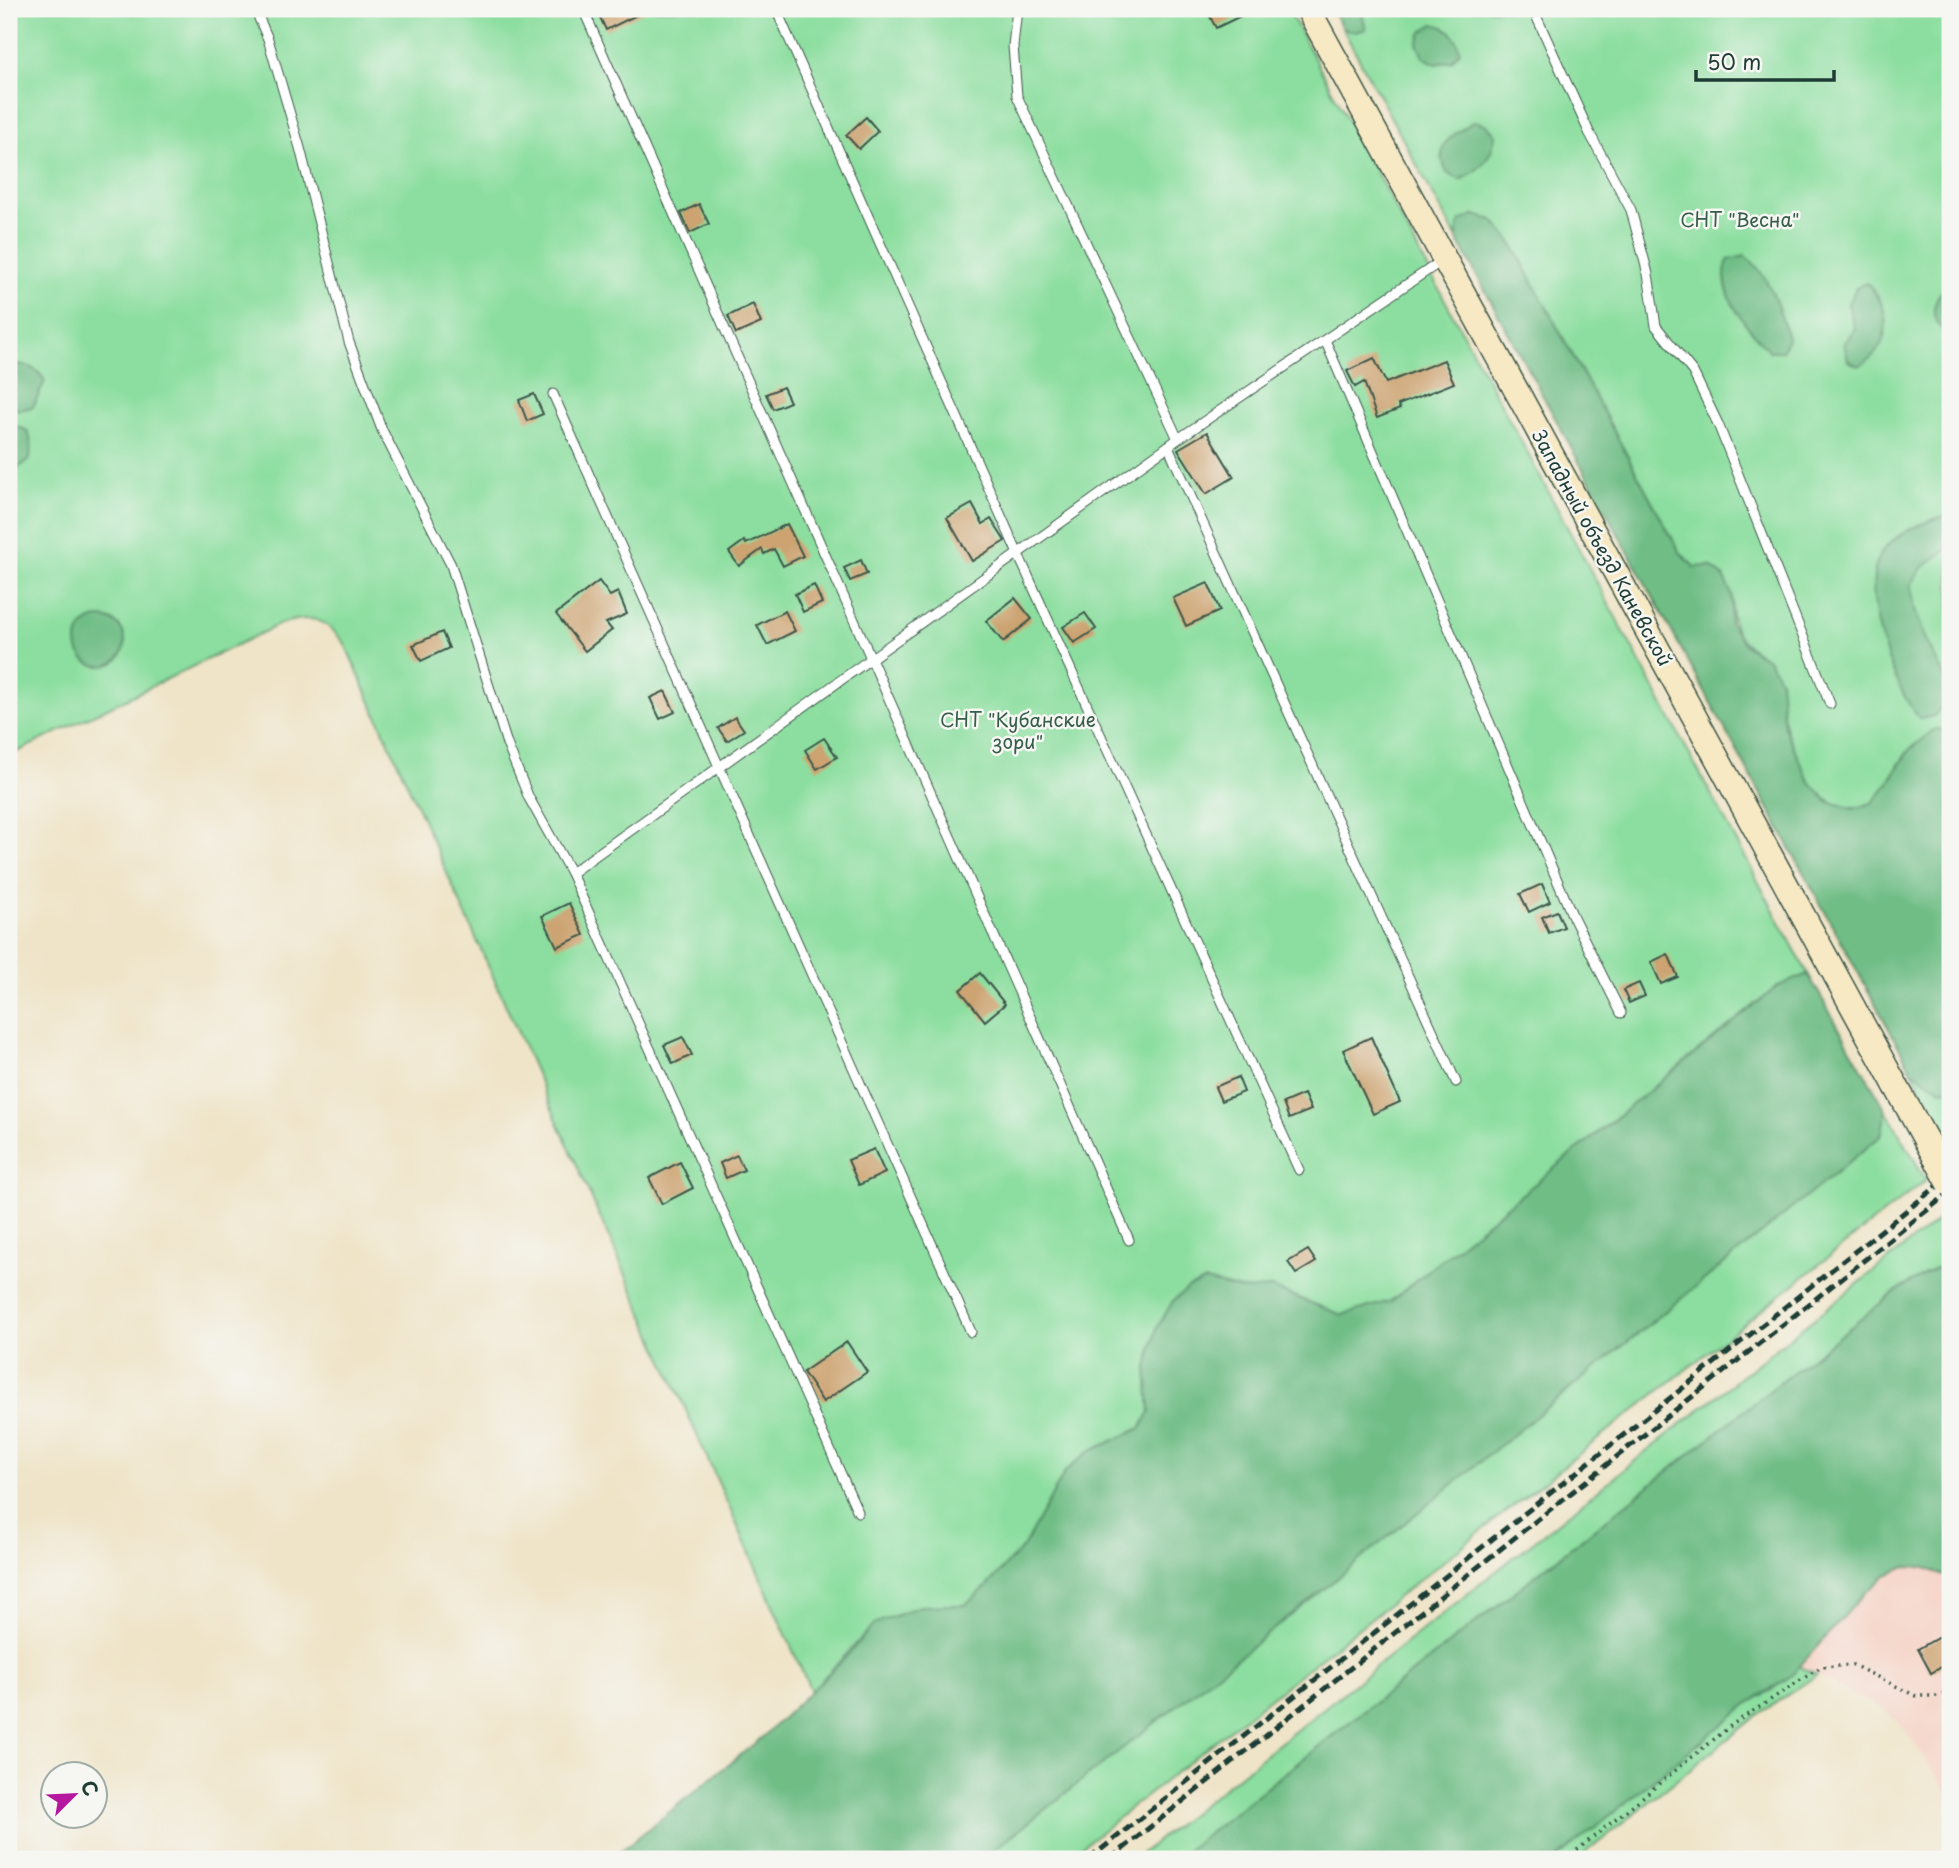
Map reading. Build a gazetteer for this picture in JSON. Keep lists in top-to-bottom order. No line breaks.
{"streets":{"main road":["Западный объезд Каневской"]},"parks":["СНТ \"Весна\"","СНТ \"Кубанские зори\""],"scale_bar":"50 m","north":"top right"}
